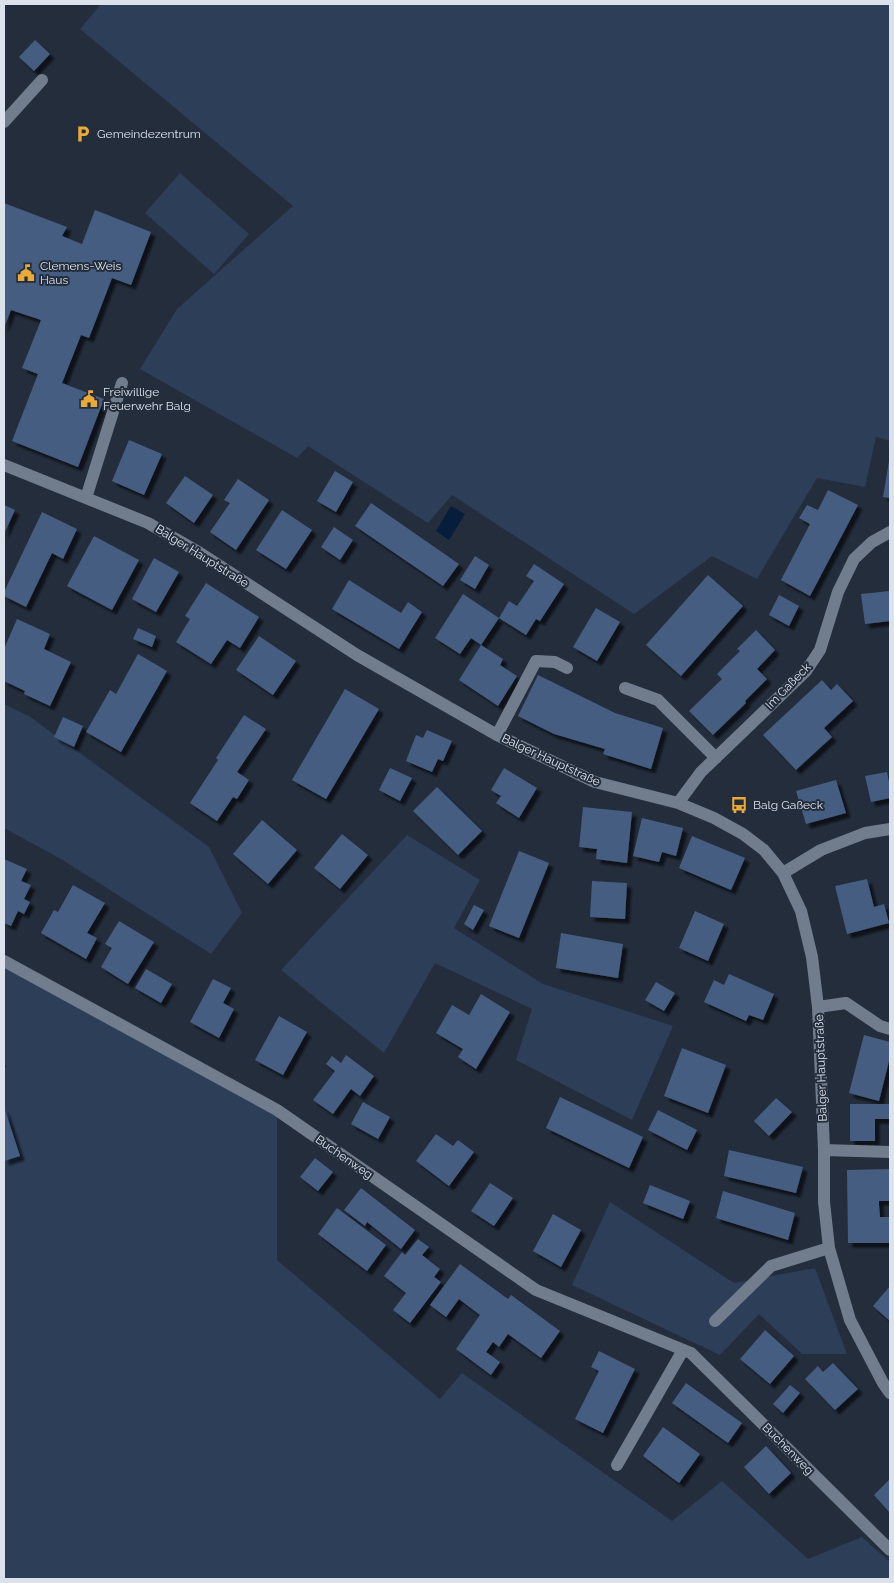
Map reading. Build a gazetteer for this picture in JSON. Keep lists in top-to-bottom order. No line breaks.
{"streets":{"street":["Balger Hauptstraße","Im Gaßeck","Buchenweg"]},"crossings":[["Balger Hauptstraße","Im Gaßeck"]],"places":{"parking":["Gemeindezentrum"],"public building":["Clemens-Weis Haus","Freiwillige Feuerwehr Balg"],"bus stop":["Balg Gaßeck"]}}
